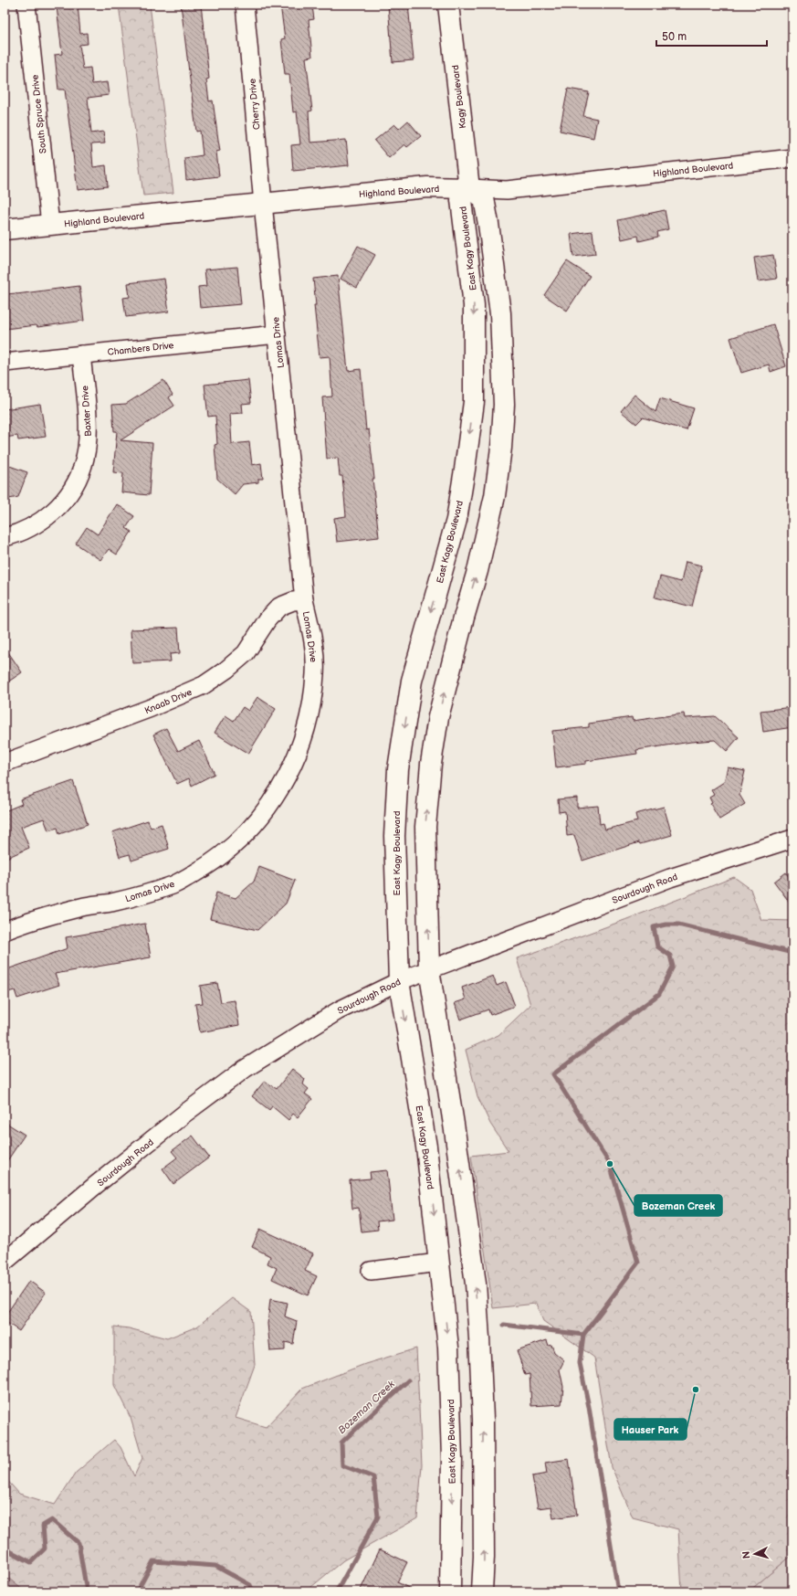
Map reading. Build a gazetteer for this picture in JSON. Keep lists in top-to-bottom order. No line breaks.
{"streets":{"main road":["Kagy Boulevard","Highland Boulevard","East Kagy Boulevard"],"street":["Cherry Drive","South Spruce Drive","Lomas Drive","Chambers Drive","Baxter Drive","Knaab Drive","Sourdough Road"]},"crossings":[["Kagy Boulevard","Highland Boulevard"],["Kagy Boulevard","East Kagy Boulevard"],["Cherry Drive","Highland Boulevard"],["Cherry Drive","Lomas Drive"],["South Spruce Drive","Highland Boulevard"],["Highland Boulevard","East Kagy Boulevard"],["Highland Boulevard","Lomas Drive"],["East Kagy Boulevard","Sourdough Road"],["Lomas Drive","Chambers Drive"],["Lomas Drive","Knaab Drive"],["Chambers Drive","Baxter Drive"]],"water":["Bozeman Creek"],"places":["Bozeman Creek","Hauser Park"],"scale_bar":"50 m","north":"left"}
